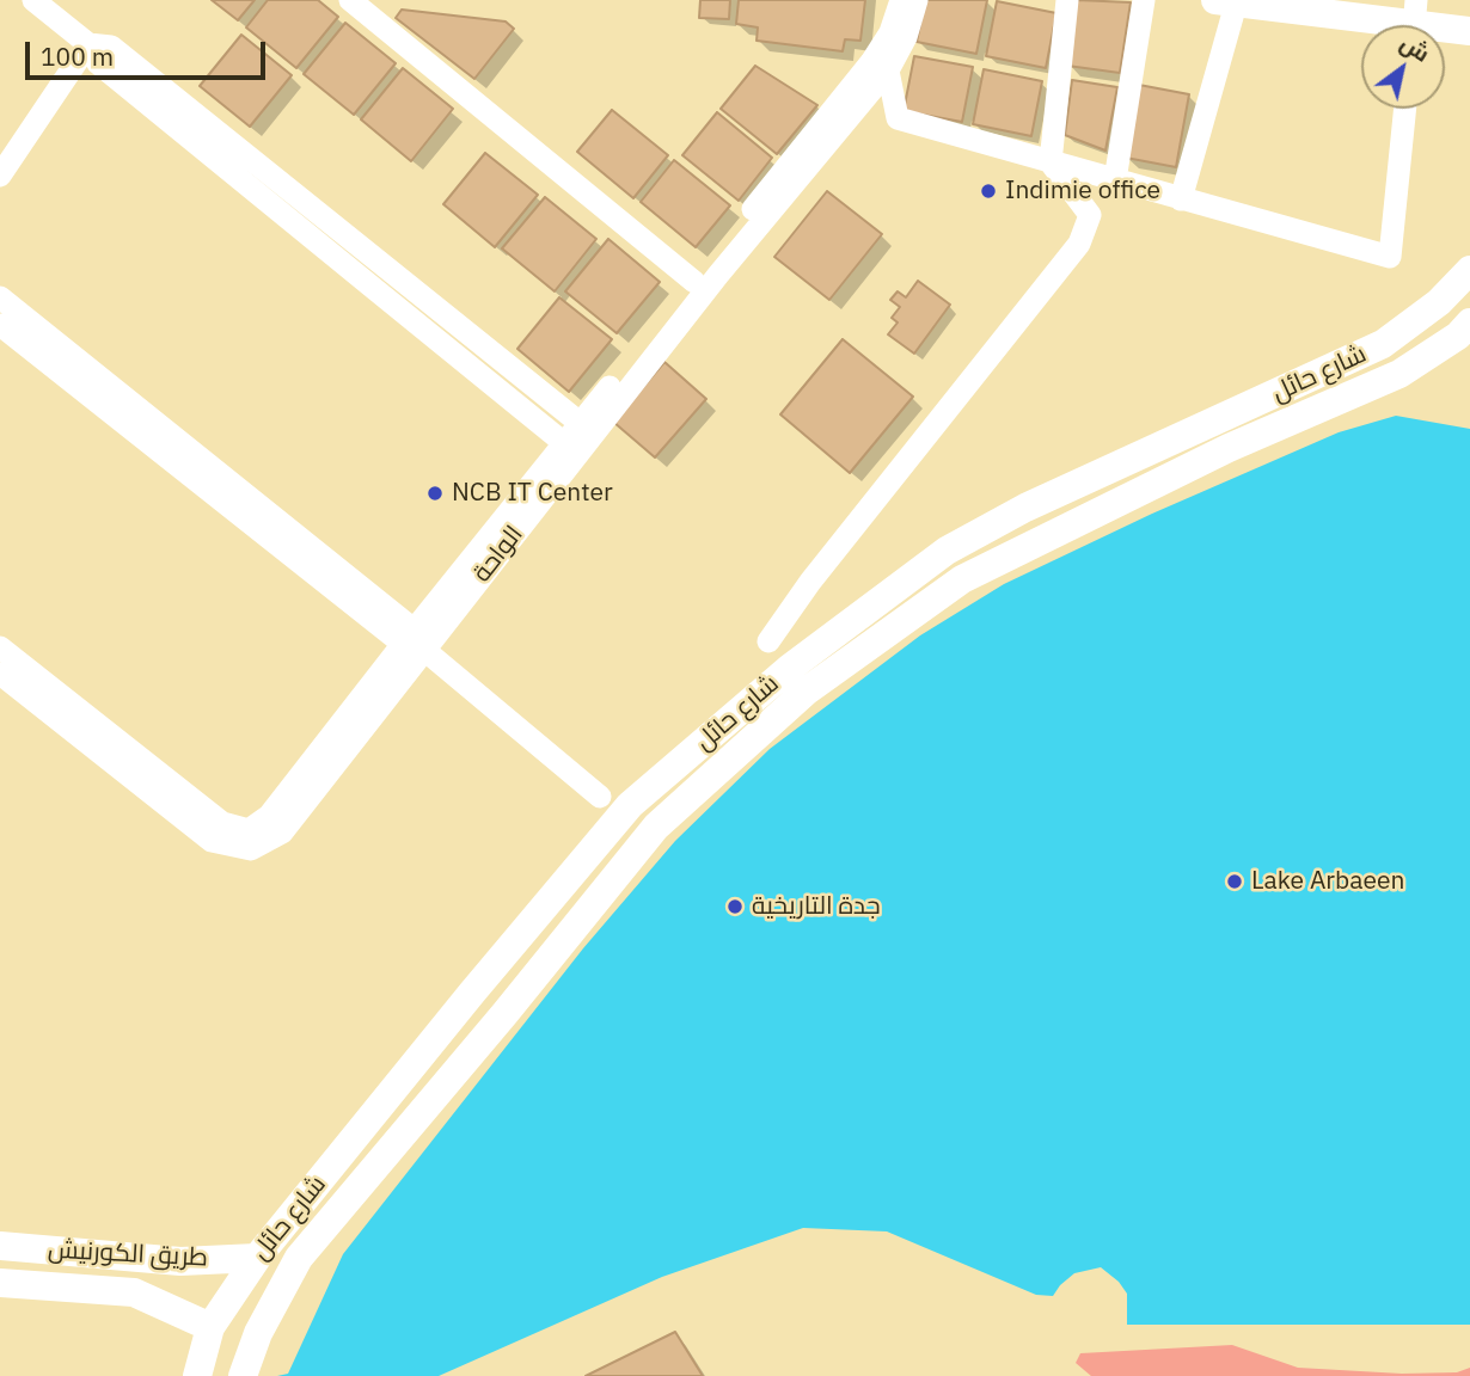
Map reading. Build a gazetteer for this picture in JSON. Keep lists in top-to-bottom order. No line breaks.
{"streets":{"main road":["شارع حائل","طريق الكورنيش"],"street":["الواحة"]},"crossings":[["شارع حائل","طريق الكورنيش"]],"places":["Indimie office","NCB IT Center","Lake Arbaeen","جدة التاريخية"],"scale_bar":"100 m","north":"top right"}
